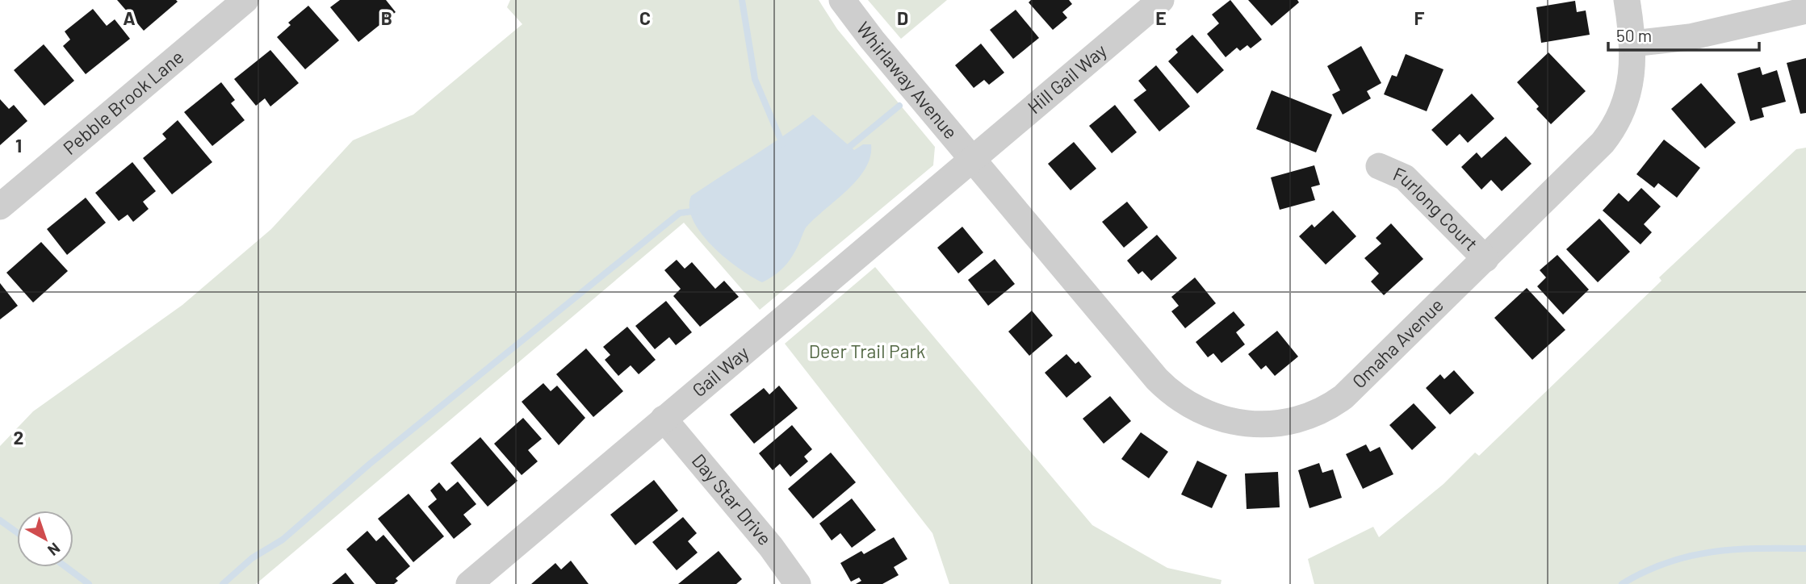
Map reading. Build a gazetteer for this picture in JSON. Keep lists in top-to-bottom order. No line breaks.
{"streets":{"street":["Hill Gail Way","Whirlaway Avenue","Pebble Brook Lane","Furlong Court","Omaha Avenue","Gail Way","Day Star Drive"]},"crossings":[["Hill Gail Way","Whirlaway Avenue"],["Hill Gail Way","Omaha Avenue"],["Hill Gail Way","Gail Way"],["Whirlaway Avenue","Omaha Avenue"],["Whirlaway Avenue","Gail Way"],["Furlong Court","Omaha Avenue"],["Omaha Avenue","Gail Way"],["Gail Way","Day Star Drive"]],"parks":["Deer Trail Park"],"scale_bar":"50 m","north":"bottom right","grid":{"columns":["A","B","C","D","E","F"],"rows":["1","2"]}}
